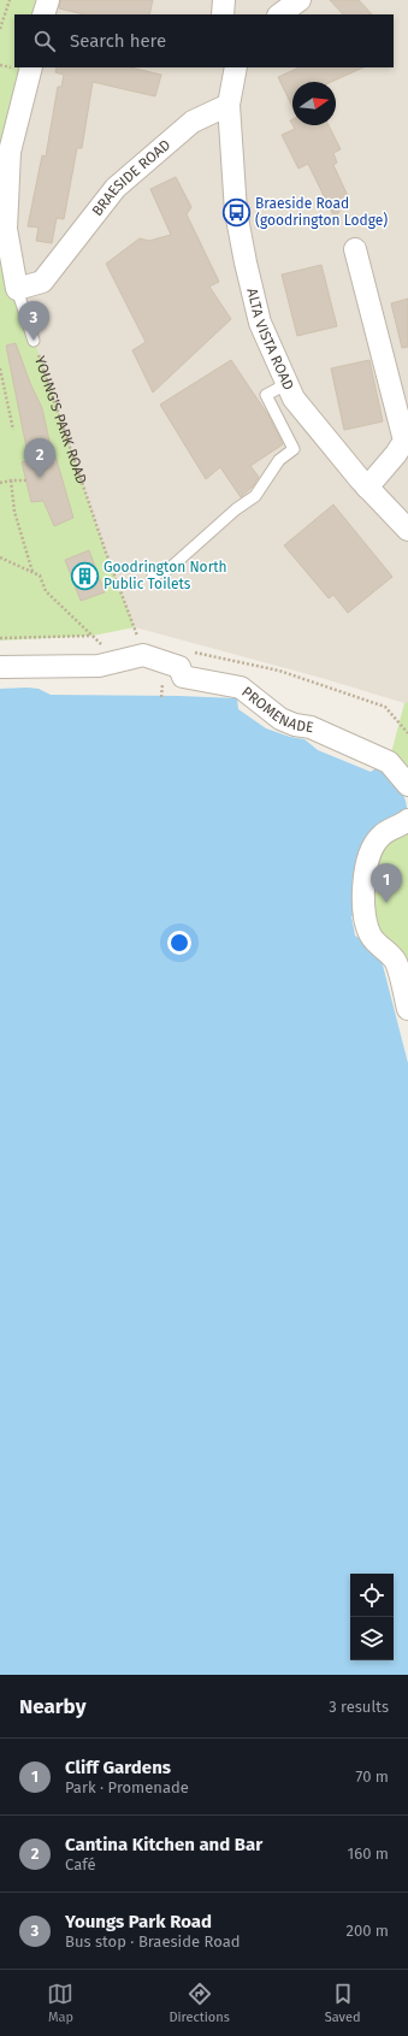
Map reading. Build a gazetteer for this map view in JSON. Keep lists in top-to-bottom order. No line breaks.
{"streets":{"street":["BRAESIDE ROAD","ALTA VISTA ROAD","YOUNG'S PARK ROAD","PROMENADE"]},"crossings":[["BRAESIDE ROAD","ALTA VISTA ROAD"],["BRAESIDE ROAD","YOUNG'S PARK ROAD"],["YOUNG'S PARK ROAD","PROMENADE"]],"places":{"bus stop":["Braeside Road (goodrington Lodge)"],"building":["Goodrington North Public Toilets"]},"north":"right","page":{"search":"Search here","pins":["3","2","1"],"heading":["Nearby","3 results"],"list":[{"mark":"1","name":"Cliff Gardens","note":"Park · Promenade","value":"70 m"},{"mark":"2","name":"Cantina Kitchen and Bar","note":"Café","value":"160 m"},{"mark":"3","name":"Youngs Park Road","note":"Bus stop · Braeside Road","value":"200 m"}],"nav":["Map","Directions","Saved"]}}
